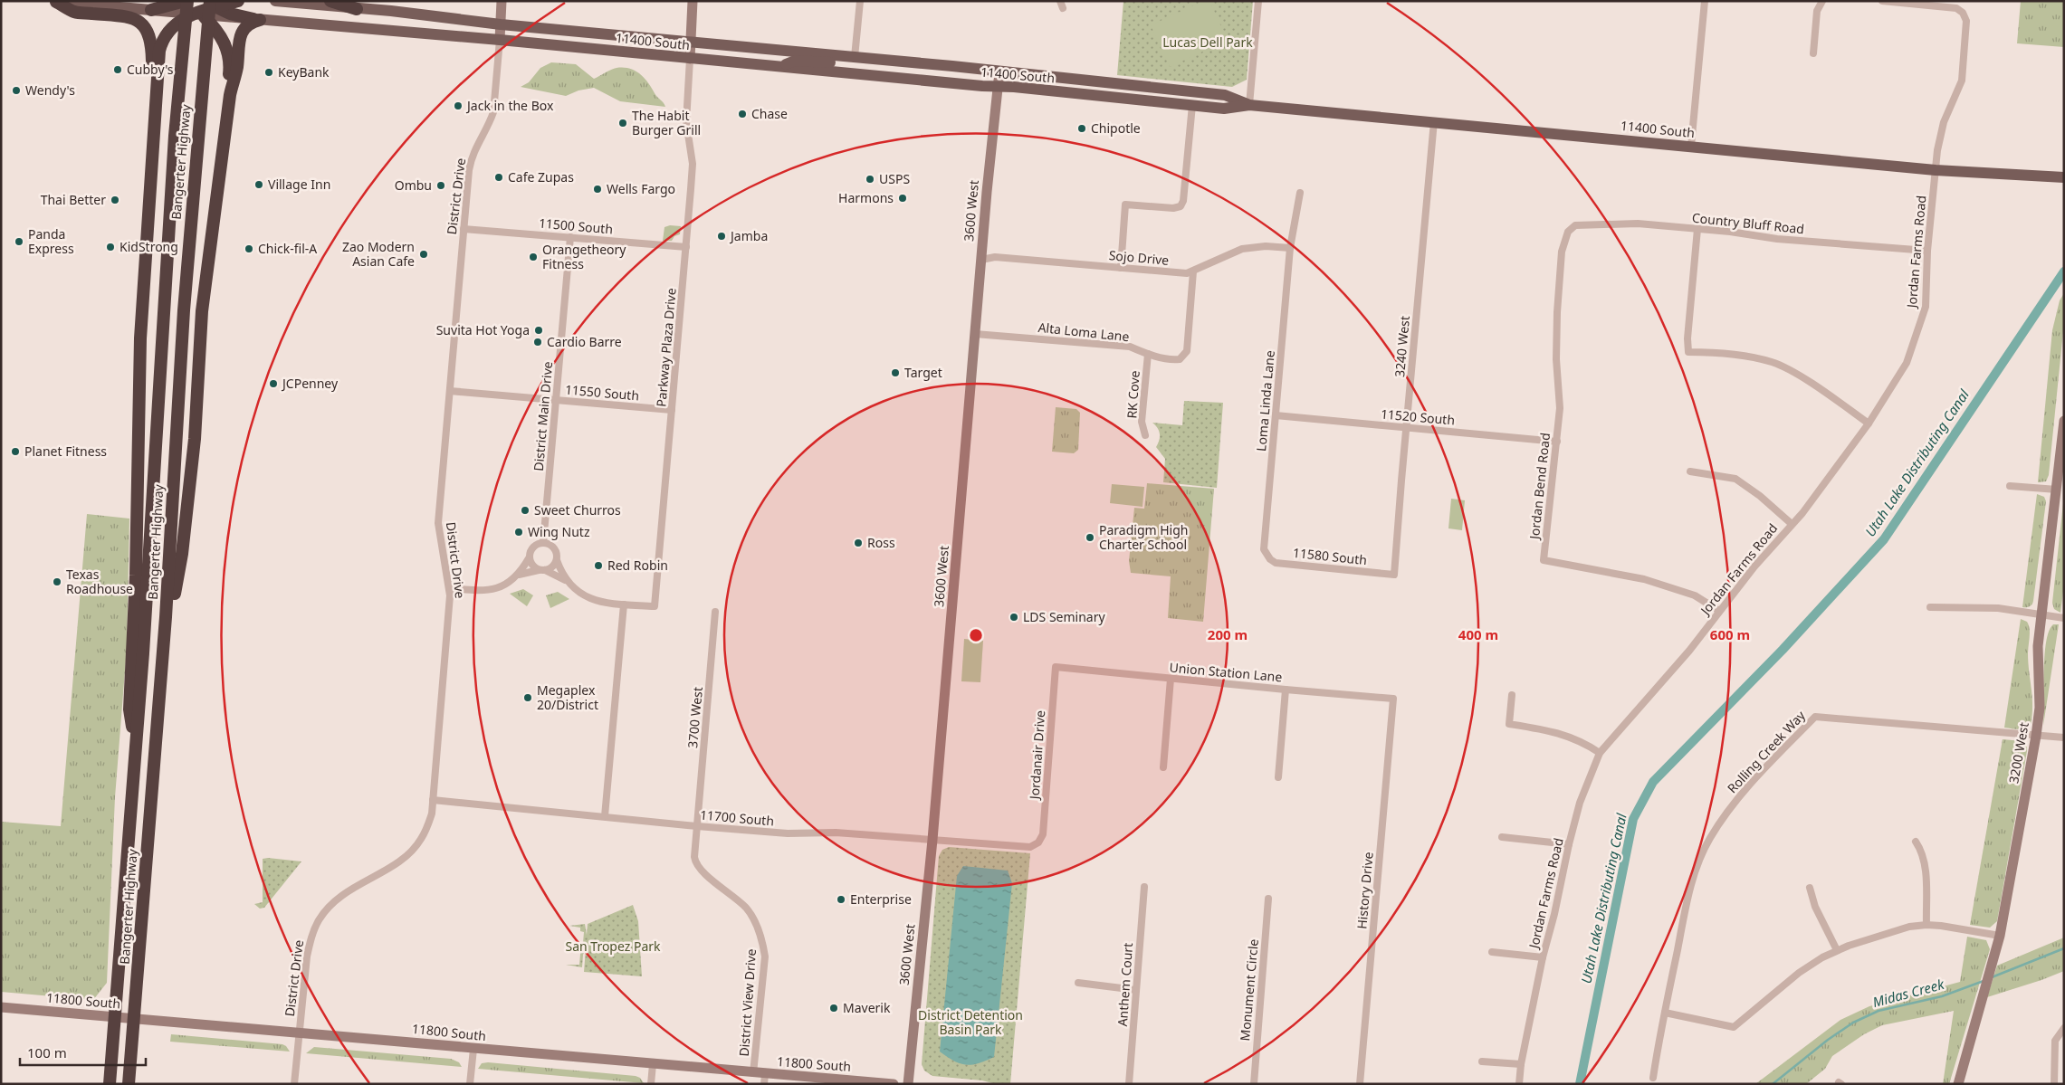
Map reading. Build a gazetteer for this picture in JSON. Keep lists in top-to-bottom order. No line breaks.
{"streets":{"highway":["Bangerter Highway"],"main road":["11400 South","3600 West","3200 West","11800 South"],"street":["District Drive","Country Bluff Road","11500 South","Jordan Farms Road","Sojo Drive","Alta Loma Lane","3240 West","Parkway Plaza Drive","11550 South","RK Cove","Loma Linda Lane","District Main Drive","11520 South","Jordan Bend Road","11580 South","Union Station Lane","3700 West","Rolling Creek Way","Jordanair Drive","11700 South","History Drive","Anthem Court","Monument Circle","District View Drive"]},"crossings":[["11400 South","District Drive"],["11400 South","3600 West"],["11400 South","Jordan Farms Road"],["11400 South","3240 West"],["11400 South","Parkway Plaza Drive"],["District Drive","11500 South"],["District Drive","11550 South"],["District Drive","11700 South"],["District Drive","11800 South"],["3600 West","Sojo Drive"],["3600 West","Alta Loma Lane"],["3600 West","11700 South"],["Country Bluff Road","Jordan Farms Road"],["Country Bluff Road","Jordan Bend Road"],["11500 South","Parkway Plaza Drive"],["11500 South","District Main Drive"],["Jordan Farms Road","Jordan Bend Road"],["Sojo Drive","Alta Loma Lane"],["Sojo Drive","Loma Linda Lane"],["Alta Loma Lane","RK Cove"],["3240 West","11520 South"],["3240 West","11580 South"],["Parkway Plaza Drive","11550 South"],["Parkway Plaza Drive","District Main Drive"],["11550 South","District Main Drive"],["Loma Linda Lane","11520 South"],["Loma Linda Lane","11580 South"],["11520 South","Jordan Bend Road"],["Union Station Lane","Jordanair Drive"],["Union Station Lane","History Drive"],["3700 West","11700 South"],["3700 West","District View Drive"],["Rolling Creek Way","3200 West"],["Jordanair Drive","11700 South"],["11700 South","District View Drive"],["11800 South","District View Drive"]],"water":["Utah Lake Distributing Canal","Midas Creek"],"parks":["Lucas Dell Park","San Tropez Park","District Detention Basin Park"],"places":["Cubby's","KeyBank","Wendy's","Jack in the Box","Chase","The Habit Burger Grill","Chipotle","Cafe Zupas","USPS","Village Inn","Ombu","Wells Fargo","Harmons","Thai Better","Jamba","Panda Express","KidStrong","Chick-fil-A","Zao Modern Asian Cafe","Orangetheory Fitness","Suvita Hot Yoga","Cardio Barre","Target","JCPenney","Planet Fitness","Sweet Churros","Wing Nutz","Paradigm High Charter School","Ross","Red Robin","Texas Roadhouse","LDS Seminary","Megaplex 20/District","Enterprise","Maverik"],"scale_bar":"100 m","rings":["200 m","400 m","600 m"]}
